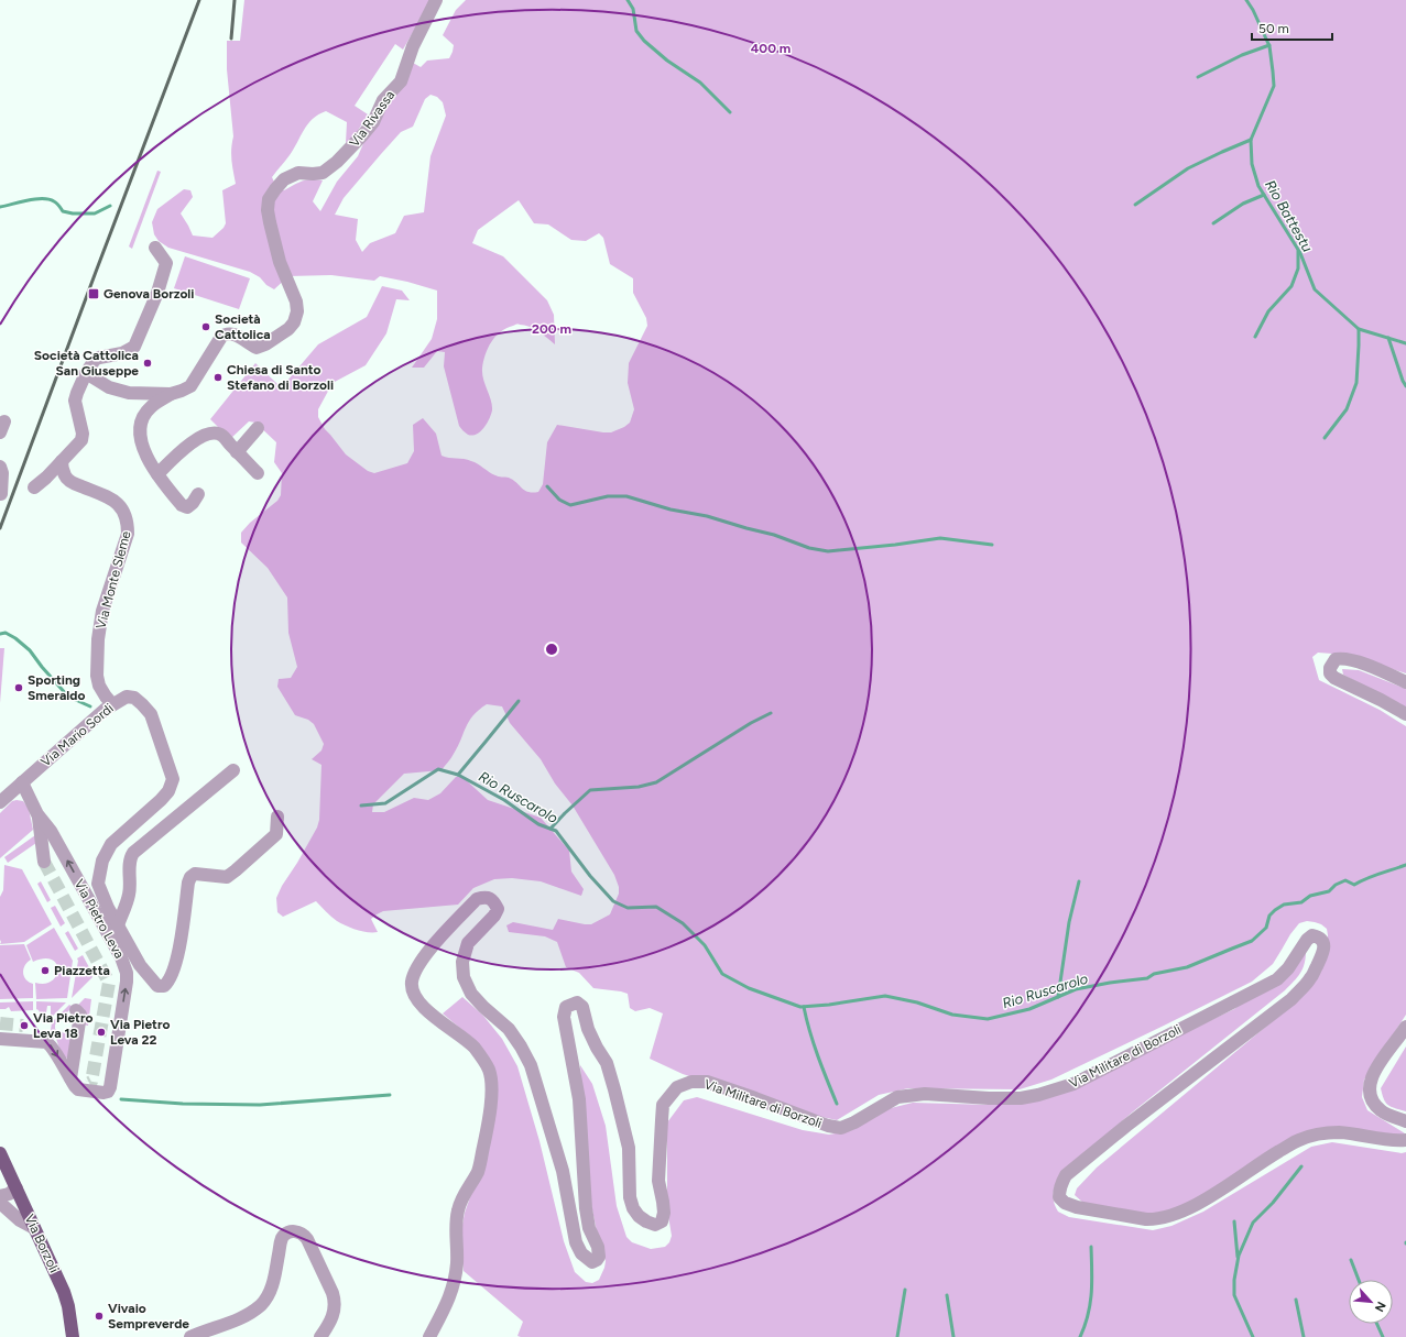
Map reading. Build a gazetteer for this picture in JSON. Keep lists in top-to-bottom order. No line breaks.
{"streets":{"main road":["Via Borzoli"],"street":["Via Rivassa","Via Monte Sleme","Via Mario Sordi","Via Pietro Leva","Via Militare di Borzoli"]},"crossings":[["Via Monte Sleme","Via Mario Sordi"],["Via Mario Sordi","Via Pietro Leva"]],"water":["Rio Battestu","Rio Ruscarolo"],"places":{"transit":["Genova Borzoli"],"other":["Società Cattolica","Società Cattolica San Giuseppe","Chiesa di Santo Stefano di Borzoli","Sporting Smeraldo","Piazzetta","Via Pietro Leva 18","Via Pietro Leva 22","Vivaio Sempreverde"]},"scale_bar":"50 m","north":"bottom right","rings":["400 m","200 m"]}
